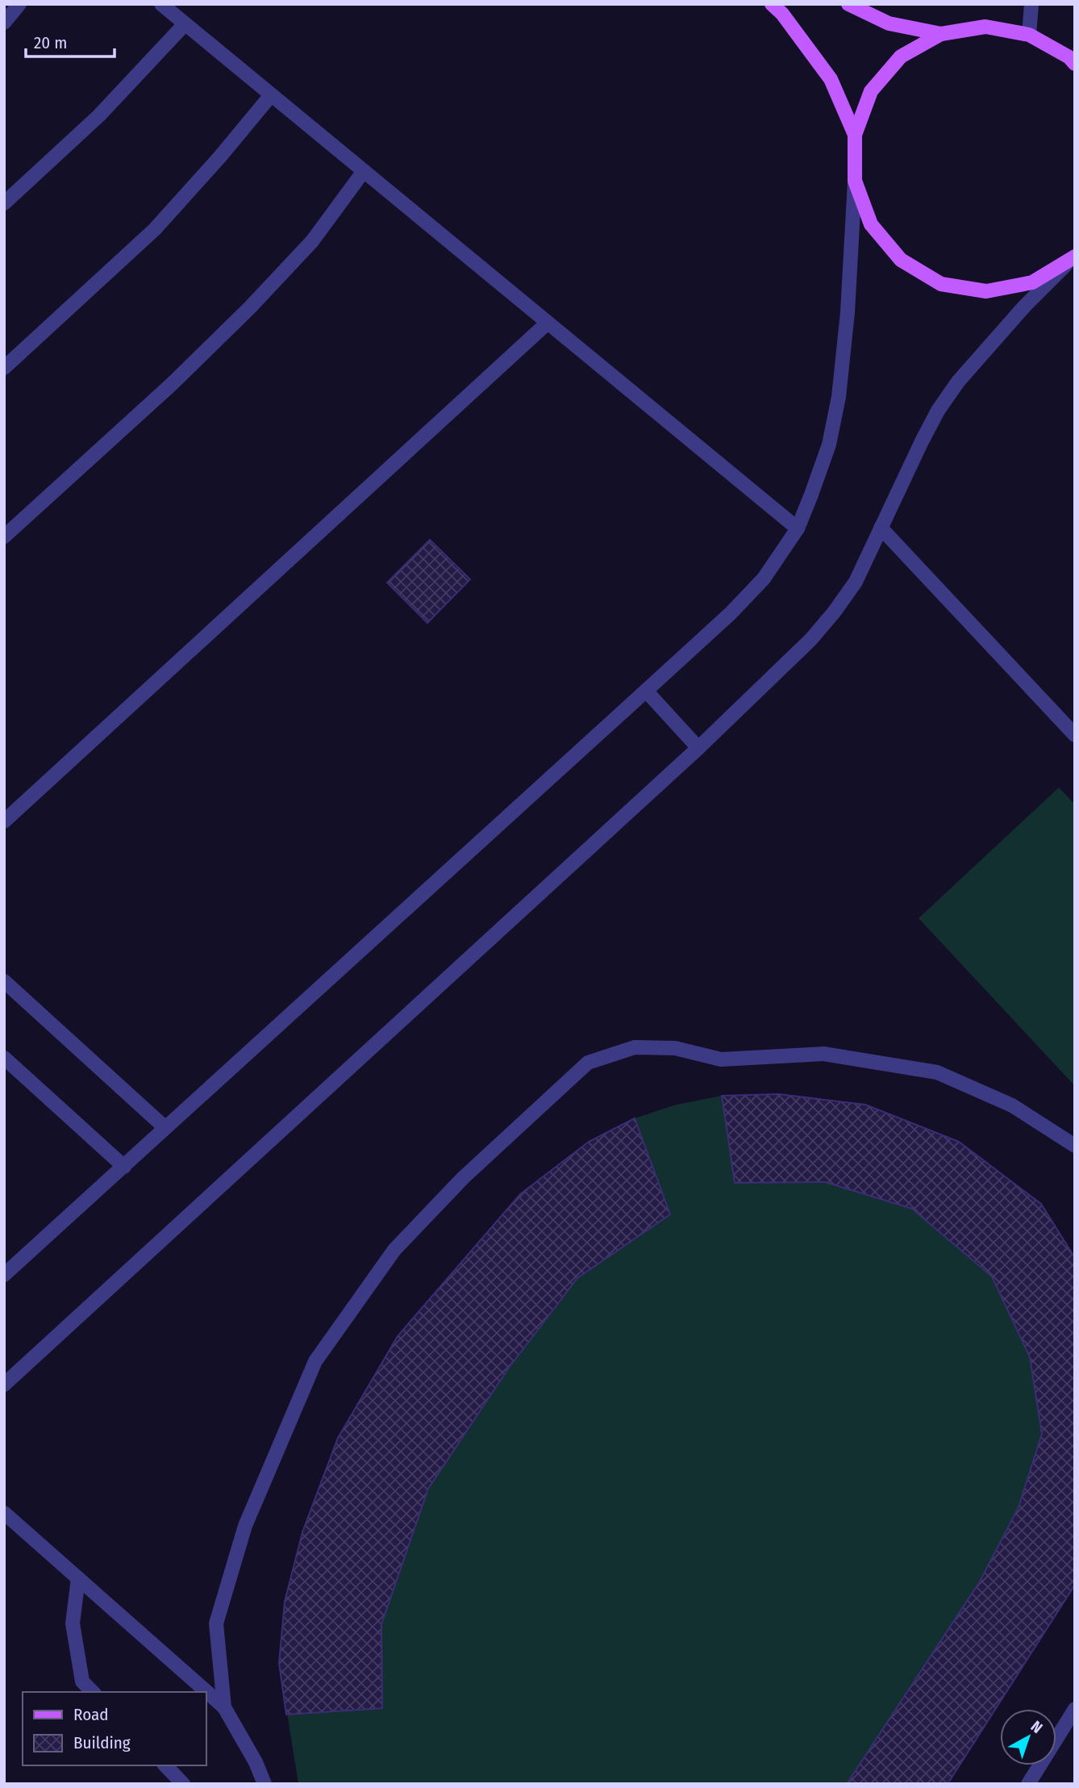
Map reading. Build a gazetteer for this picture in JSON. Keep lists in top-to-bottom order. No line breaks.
{"legend":["Road","Building"],"scale_bar":"20 m","north":"top right"}
